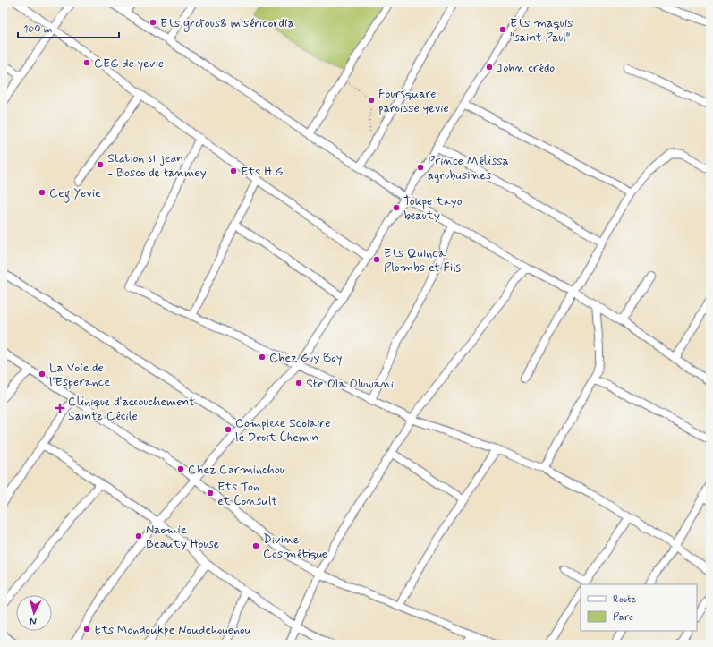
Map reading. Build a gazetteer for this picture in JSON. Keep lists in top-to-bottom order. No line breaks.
{"places":{"other":["Ets grctous& miséricordia","Ets maquis \"saint Paul\"","CEG de yevie","John crédo","Foursquare paroisse yevie","Station st jean - Bosco de tanmey","Prince Mélissa agrobusines","Ets H.G","Ceg Yevie","Tokpe tayo beauty","Ets Quinca Plombs et Fils","Chez Guy Boy","La Voie de l'Esperance","Ste Ola Oluwani","Complexe Scolaire le Droit Chemin","Chez Carminchou","Ets Ton et Consult","Naomie Beauty House","Divine Cosmétique","Ets Mondoukpe Noudehouenou"],"health":["Clinique d'accouchement Sainte Cécile"]},"legend":["Route","Parc"],"scale_bar":"100 m","north":"bottom"}
